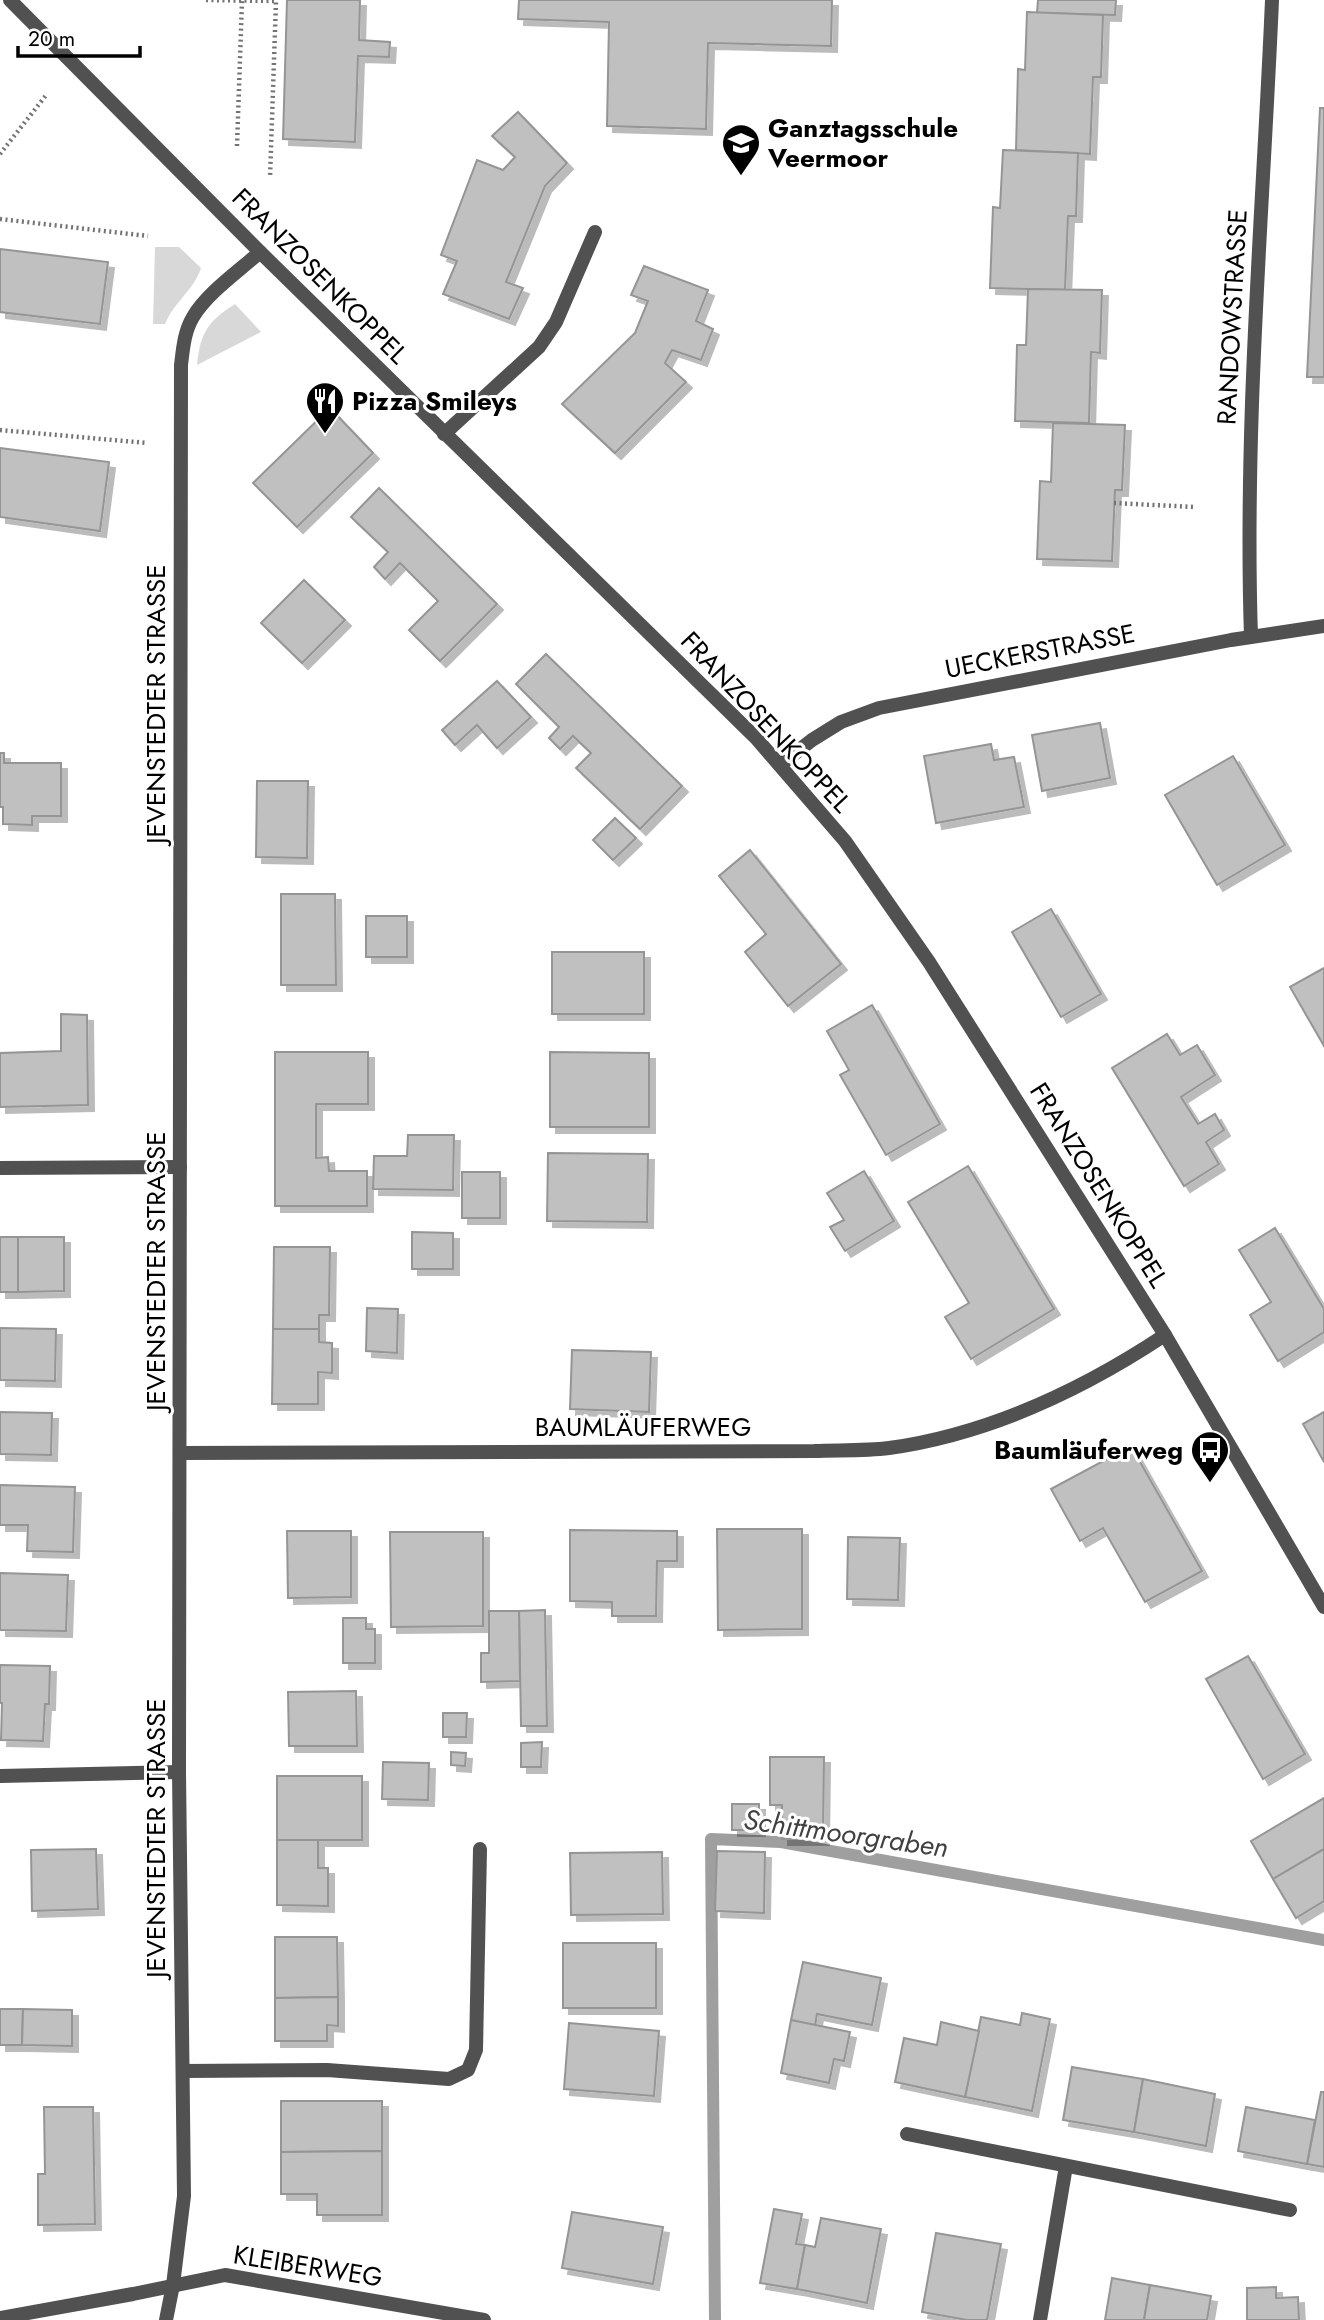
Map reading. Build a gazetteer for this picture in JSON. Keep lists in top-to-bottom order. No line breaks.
{"streets":{"street":["FRANZOSENKOPPEL","RANDOWSTRASSE","UECKERSTRASSE","JEVENSTEDTER STRASSE","BAUMLÄUFERWEG","KLEIBERWEG"]},"crossings":[["FRANZOSENKOPPEL","UECKERSTRASSE"],["FRANZOSENKOPPEL","JEVENSTEDTER STRASSE"],["FRANZOSENKOPPEL","BAUMLÄUFERWEG"],["RANDOWSTRASSE","UECKERSTRASSE"],["JEVENSTEDTER STRASSE","BAUMLÄUFERWEG"],["JEVENSTEDTER STRASSE","KLEIBERWEG"]],"water":["Schittmoorgraben"],"places":{"school or university":["Ganztagsschule Veermoor"],"restaurant":["Pizza Smileys"],"bus stop":["Baumläuferweg"]},"scale_bar":"20 m"}
